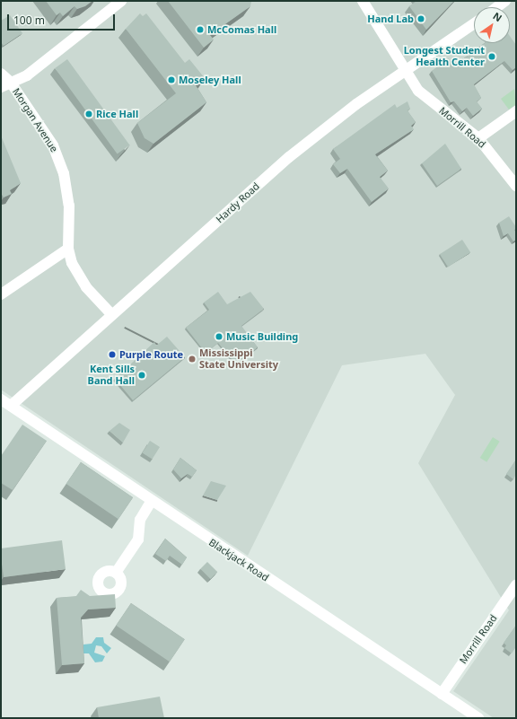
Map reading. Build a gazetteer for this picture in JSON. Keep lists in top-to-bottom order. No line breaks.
{"streets":{"street":["Morgan Avenue","Morrill Road","Hardy Road","Blackjack Road"]},"crossings":[["Morgan Avenue","Hardy Road"],["Morrill Road","Hardy Road"],["Morrill Road","Blackjack Road"],["Hardy Road","Blackjack Road"]],"places":["Hand Lab","McComas Hall","Longest Student Health Center","Moseley Hall","Rice Hall","Music Building","Purple Route","Mississippi State University","Kent Sills Band Hall"],"scale_bar":"100 m","north":"top right"}
